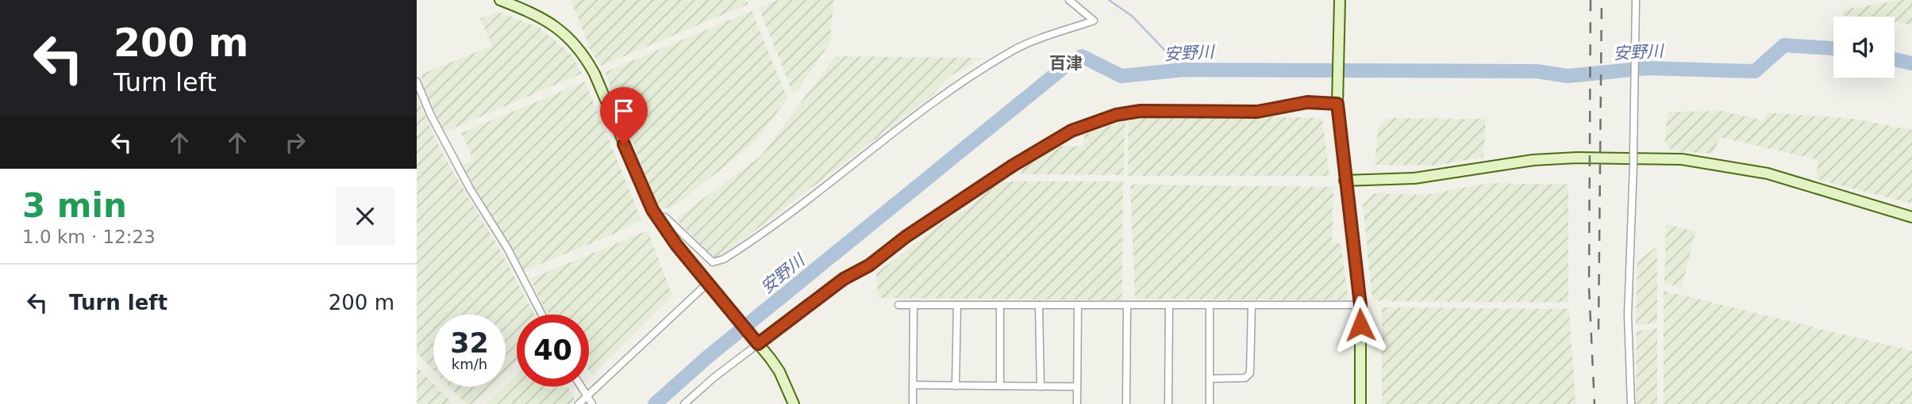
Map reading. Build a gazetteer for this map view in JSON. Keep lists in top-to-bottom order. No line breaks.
{"districts":["百津"],"water":["安野川"],"page":{"turn":["200 m","Turn left"],"heading":["3 min","1.0 km · 12:23"],"list":[{"name":"Turn left","value":"200 m"}],"speed":"32 km/h","limit":"40"}}
